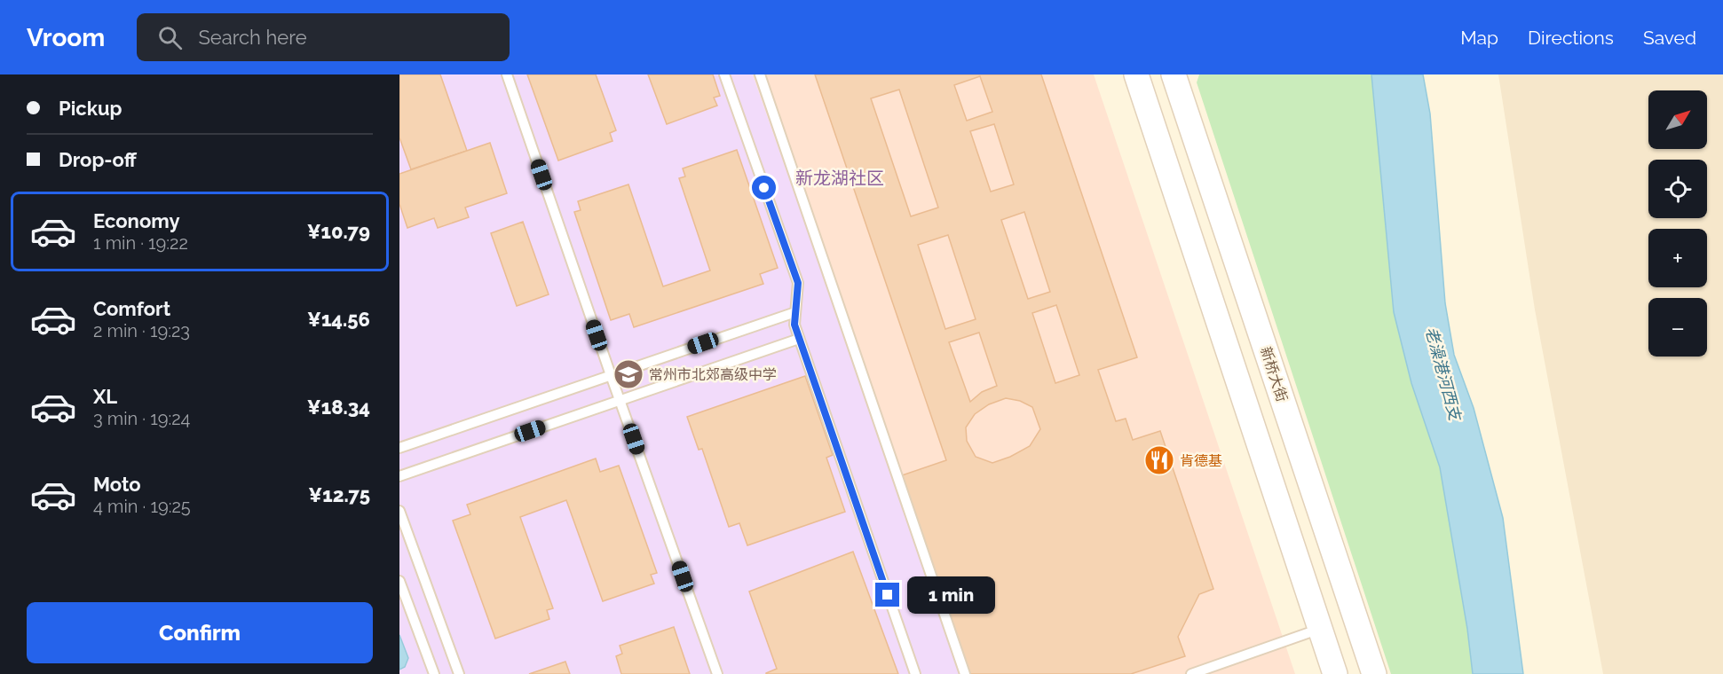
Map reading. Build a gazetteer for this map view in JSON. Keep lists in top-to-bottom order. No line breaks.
{"streets":{"street":["新桥大街"]},"districts":["新龙湖社区"],"water":["老澡港河西支"],"places":{"school or university":["常州市北郊高级中学"],"restaurant":["肯德基"]},"north":"top right","page":{"header":"Vroom","search":"Search here","nav":["Map","Directions","Saved"],"banner":["Pickup","Drop-off"],"map_buttons":["+","−"],"list":[{"name":"Economy","note":"1 min · 19:22","value":"¥10.79"},{"name":"Comfort","note":"2 min · 19:23","value":"¥14.56"},{"name":"XL","note":"3 min · 19:24","value":"¥18.34"},{"name":"Moto","note":"4 min · 19:25","value":"¥12.75"}],"bubble":"1 min","buttons":"Confirm"}}
